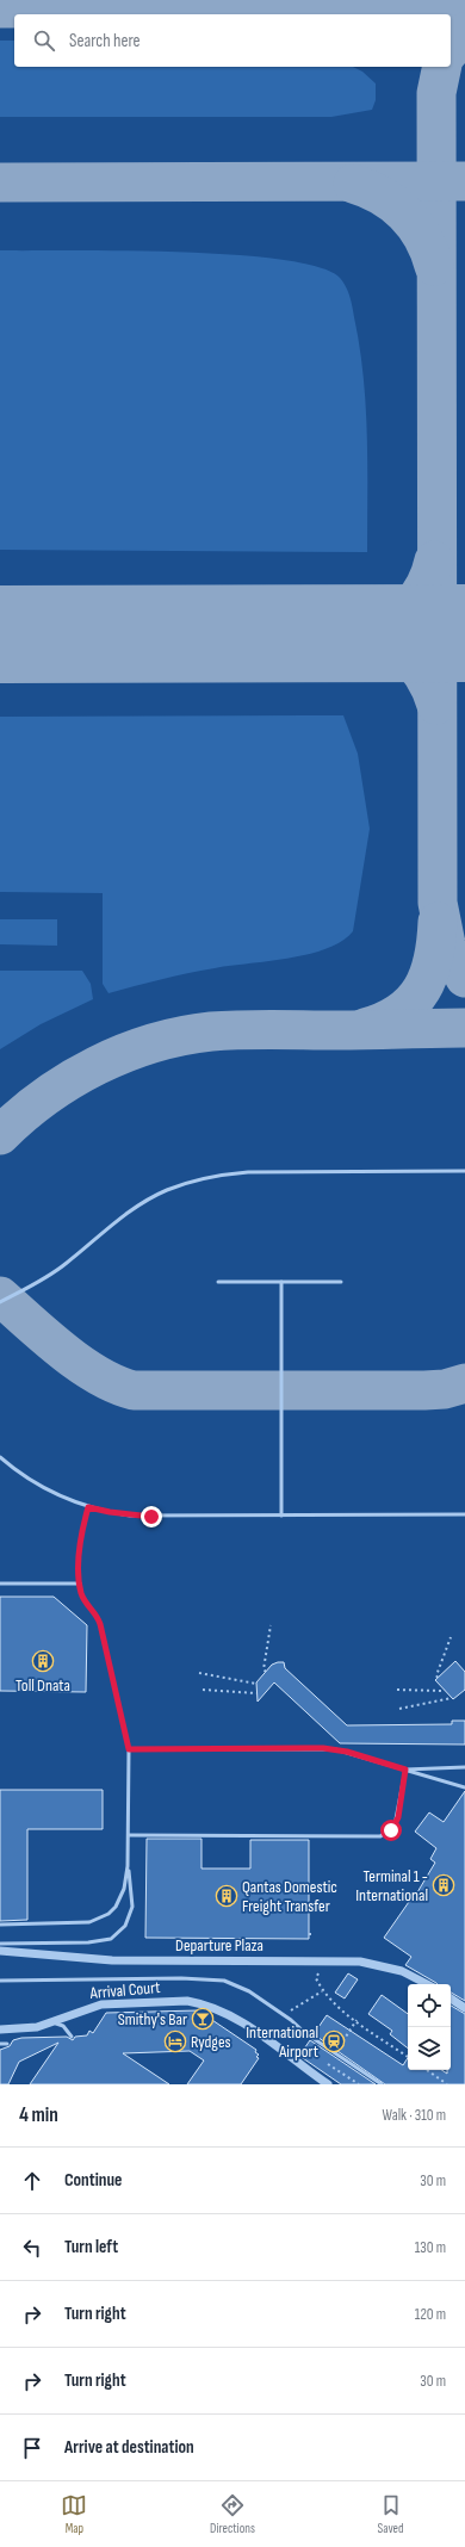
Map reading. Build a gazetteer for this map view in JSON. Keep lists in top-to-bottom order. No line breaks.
{"streets":{"street":["Departure Plaza","Arrival Court"]},"places":{"building":["Toll Dnata","Terminal 1 - International","Qantas Domestic Freight Transfer"],"bar":["Smithy's Bar"],"hotel":["Rydges"],"station":["International Airport"]},"page":{"search":"Search here","heading":["4 min","Walk · 310 m"],"list":[["Continue","30 m"],["Turn left","130 m"],["Turn right","120 m"],["Turn right","30 m"],"Arrive at destination"],"nav":["Map","Directions","Saved"]}}
